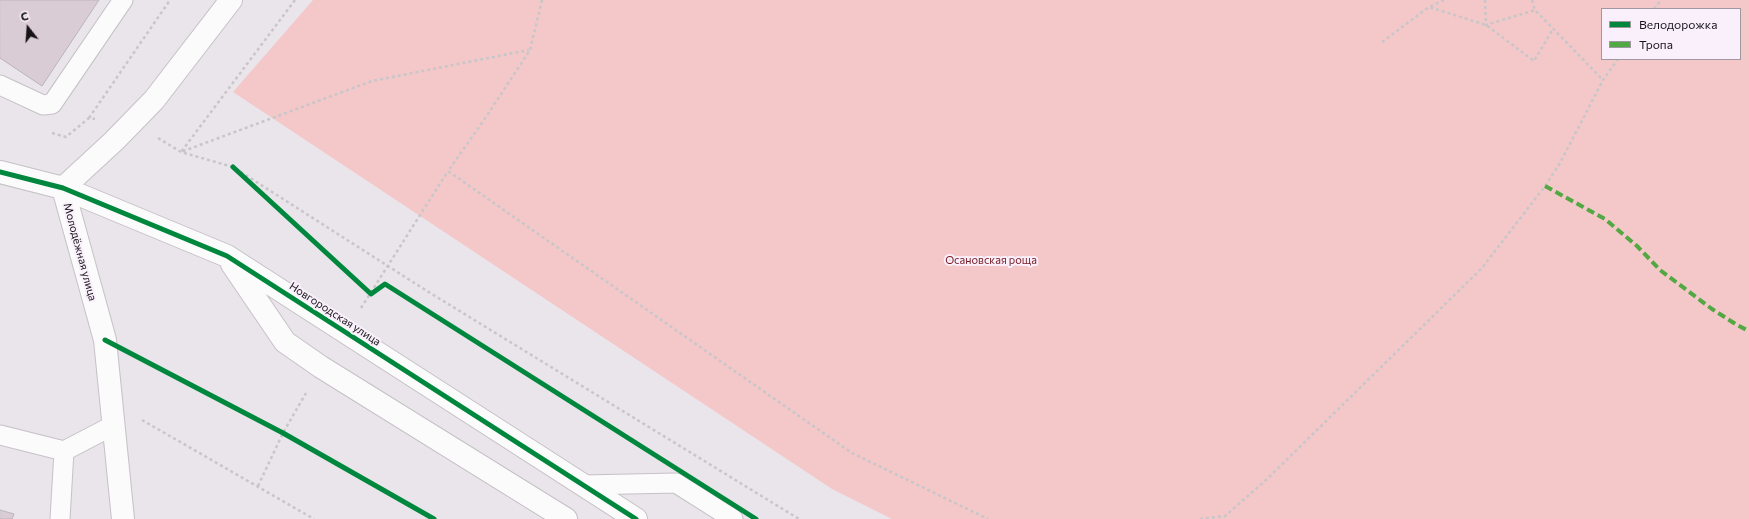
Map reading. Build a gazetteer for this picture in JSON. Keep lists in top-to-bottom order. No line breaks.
{"streets":{"street":["Молодёжная улица","Новгородская улица"]},"crossings":[["Молодёжная улица","Новгородская улица"]],"parks":["Осановская роща"],"legend":["Велодорожка","Тропа"],"north":"top"}
